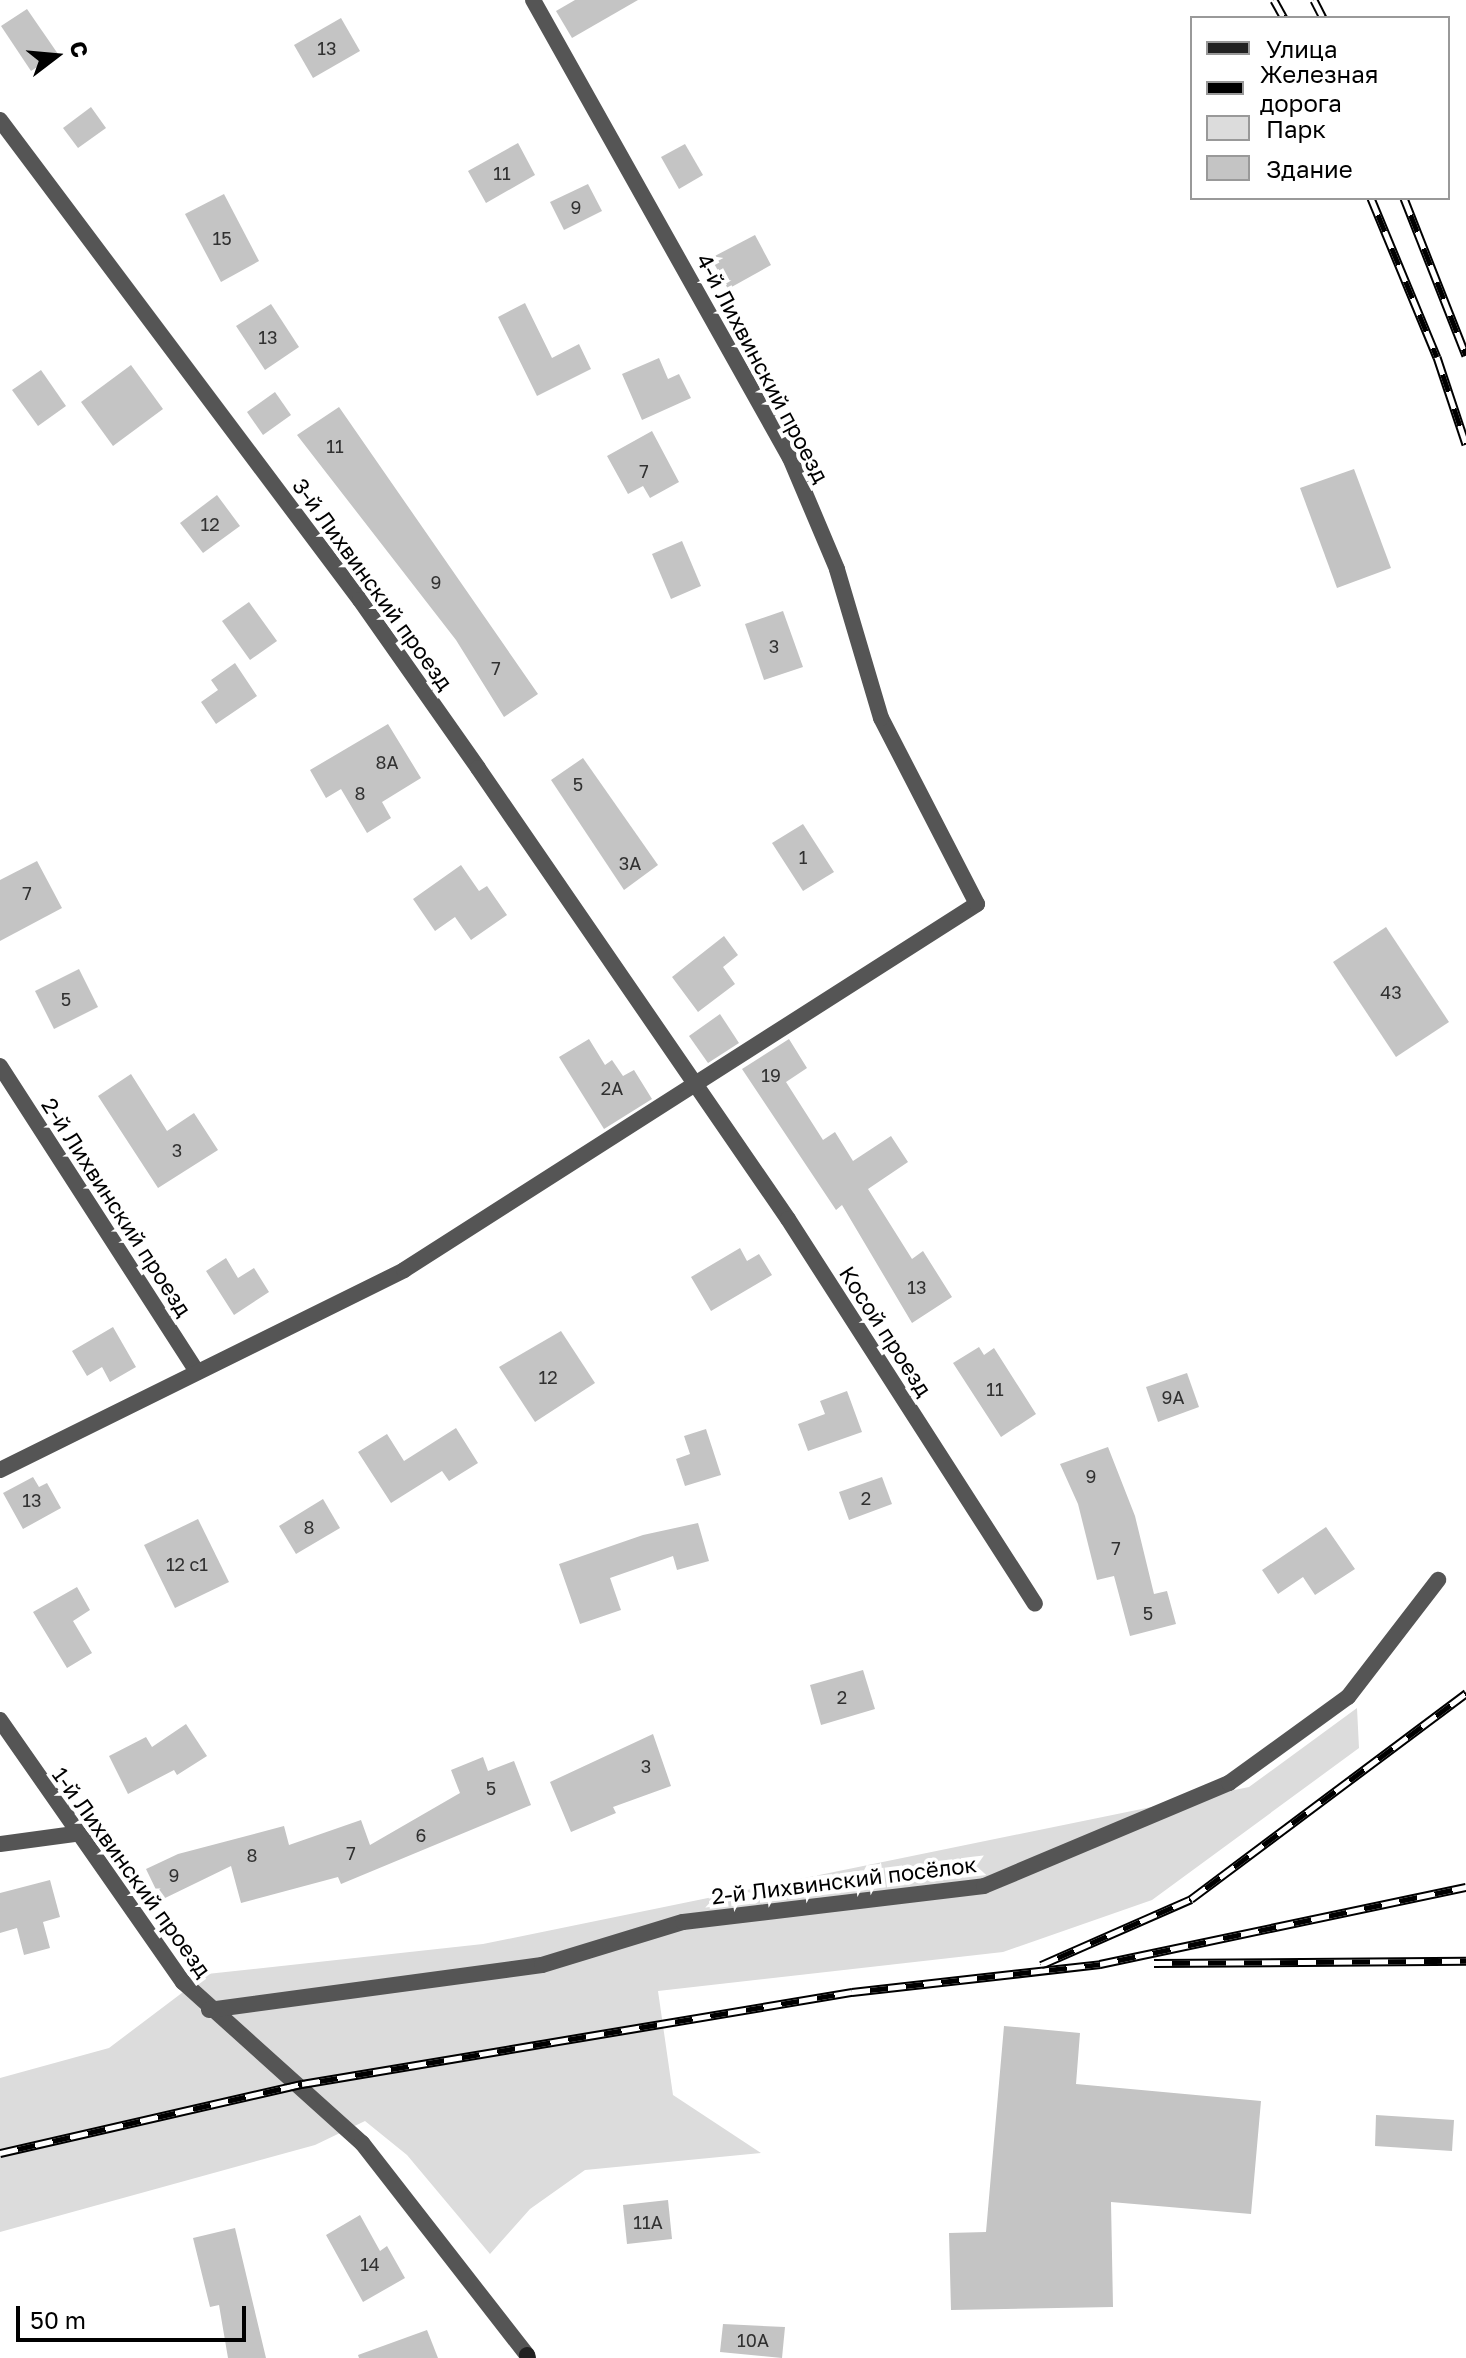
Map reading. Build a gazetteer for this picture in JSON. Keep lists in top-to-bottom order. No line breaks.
{"streets":{"street":["4-й Лихвинский проезд","3-й Лихвинский проезд","2-й Лихвинский проезд","Косой проезд","1-й Лихвинский проезд","2-й Лихвинский посёлок"]},"crossings":[["4-й Лихвинский проезд","3-й Лихвинский проезд"],["4-й Лихвинский проезд","Косой проезд"],["3-й Лихвинский проезд","Косой проезд"],["1-й Лихвинский проезд","2-й Лихвинский посёлок"]],"house_numbers":["13","11","9","15","13","11","7","12","9","3","7","8А","5","8","1","3А","7","43","5","19","2А","3","13","12","11","9А","9","2","13","8","7","12 с1","5","2","3","5","6","7","8","9","11А","14","10А"],"legend":["Улица","Железная дорога","Парк","Здание"],"scale_bar":"50 m","north":"right"}
